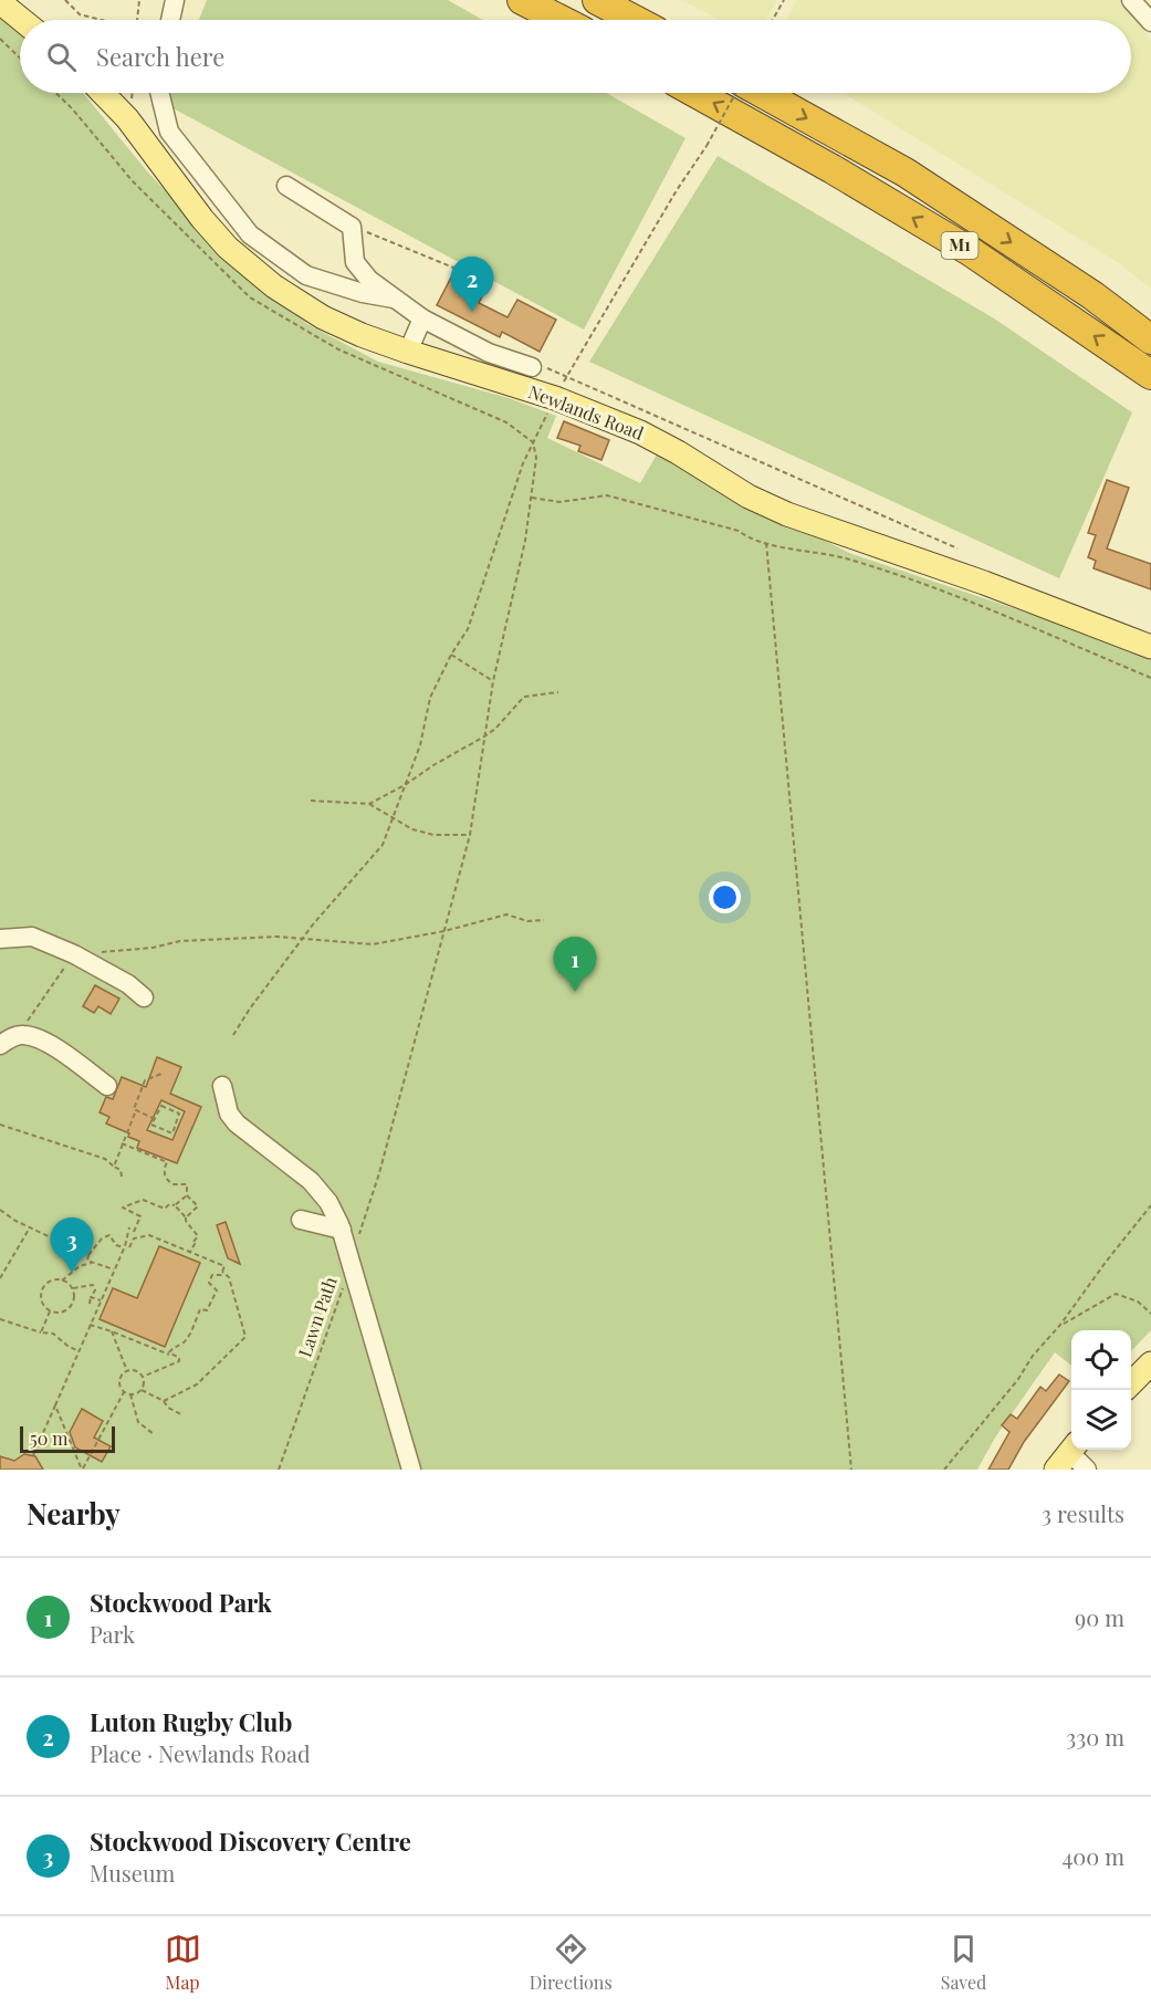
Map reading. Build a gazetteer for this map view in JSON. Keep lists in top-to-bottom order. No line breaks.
{"streets":{"highway":["M1"],"main road":["Newlands Road"],"path":["Lawn Path"]},"scale_bar":"50 m","page":{"search":"Search here","pins":["2","1","3"],"scale":"50 m","heading":["Nearby","3 results"],"list":[{"mark":"1","name":"Stockwood Park","note":"Park","value":"90 m"},{"mark":"2","name":"Luton Rugby Club","note":"Place · Newlands Road","value":"330 m"},{"mark":"3","name":"Stockwood Discovery Centre","note":"Museum","value":"400 m"}],"nav":["Map","Directions","Saved"]}}
